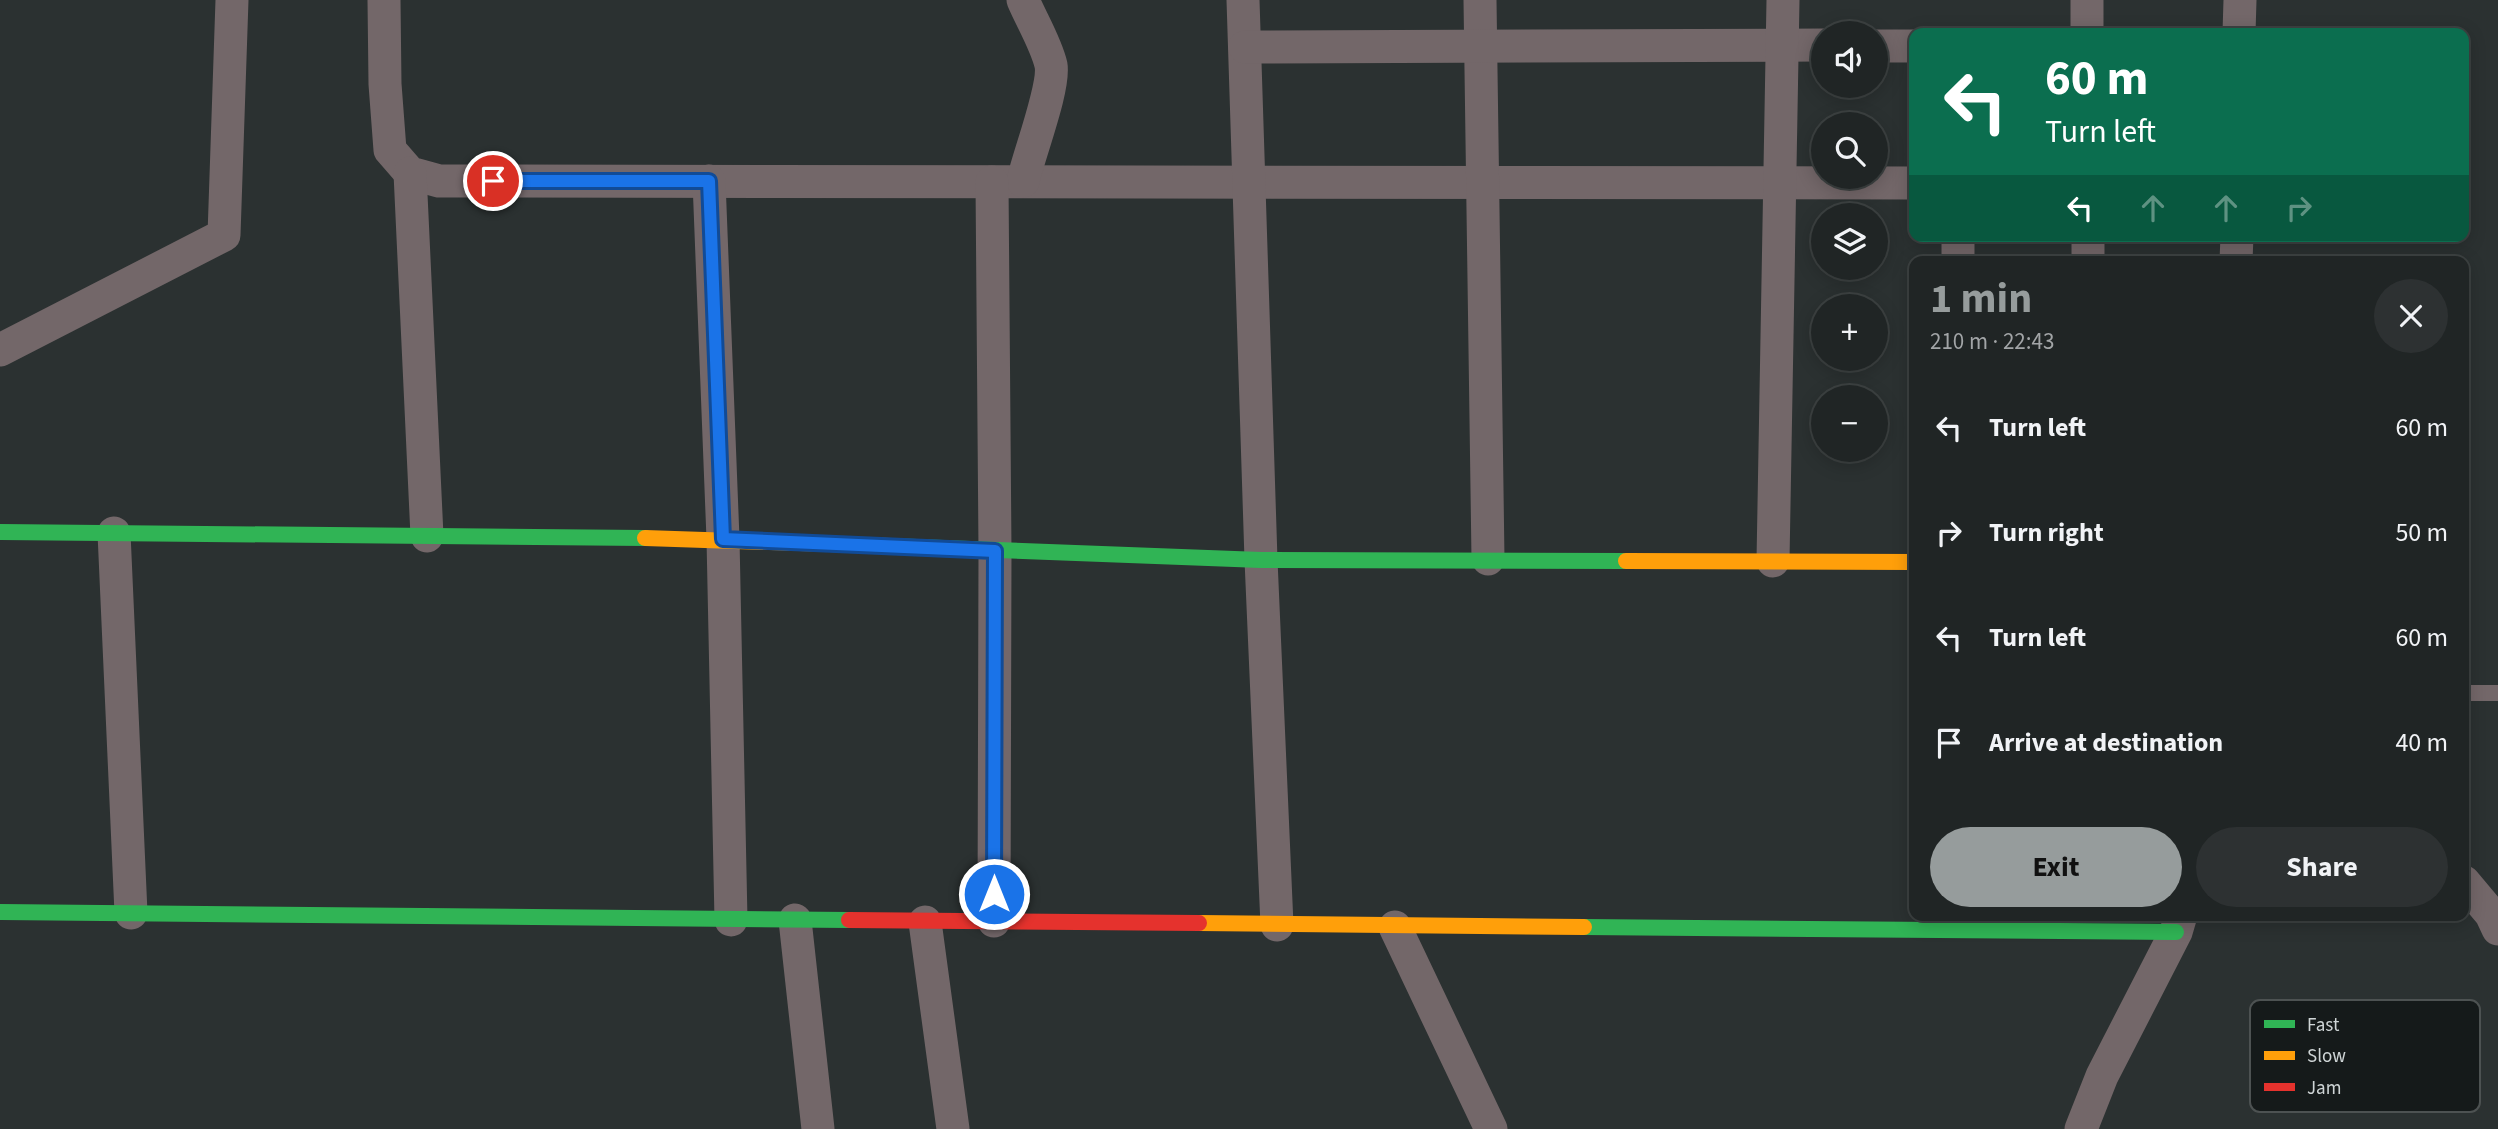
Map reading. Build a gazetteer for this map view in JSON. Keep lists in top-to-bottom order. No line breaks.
{"legend":["Fast","Slow","Jam"],"page":{"map_buttons":["+","−"],"turn":["60 m","Turn left"],"heading":["1 min","210 m · 22:43"],"list":[{"name":"Turn left","value":"60 m"},{"name":"Turn right","value":"50 m"},{"name":"Turn left","value":"60 m"},{"name":"Arrive at destination","value":"40 m"}],"buttons":["Exit","Share"]}}
